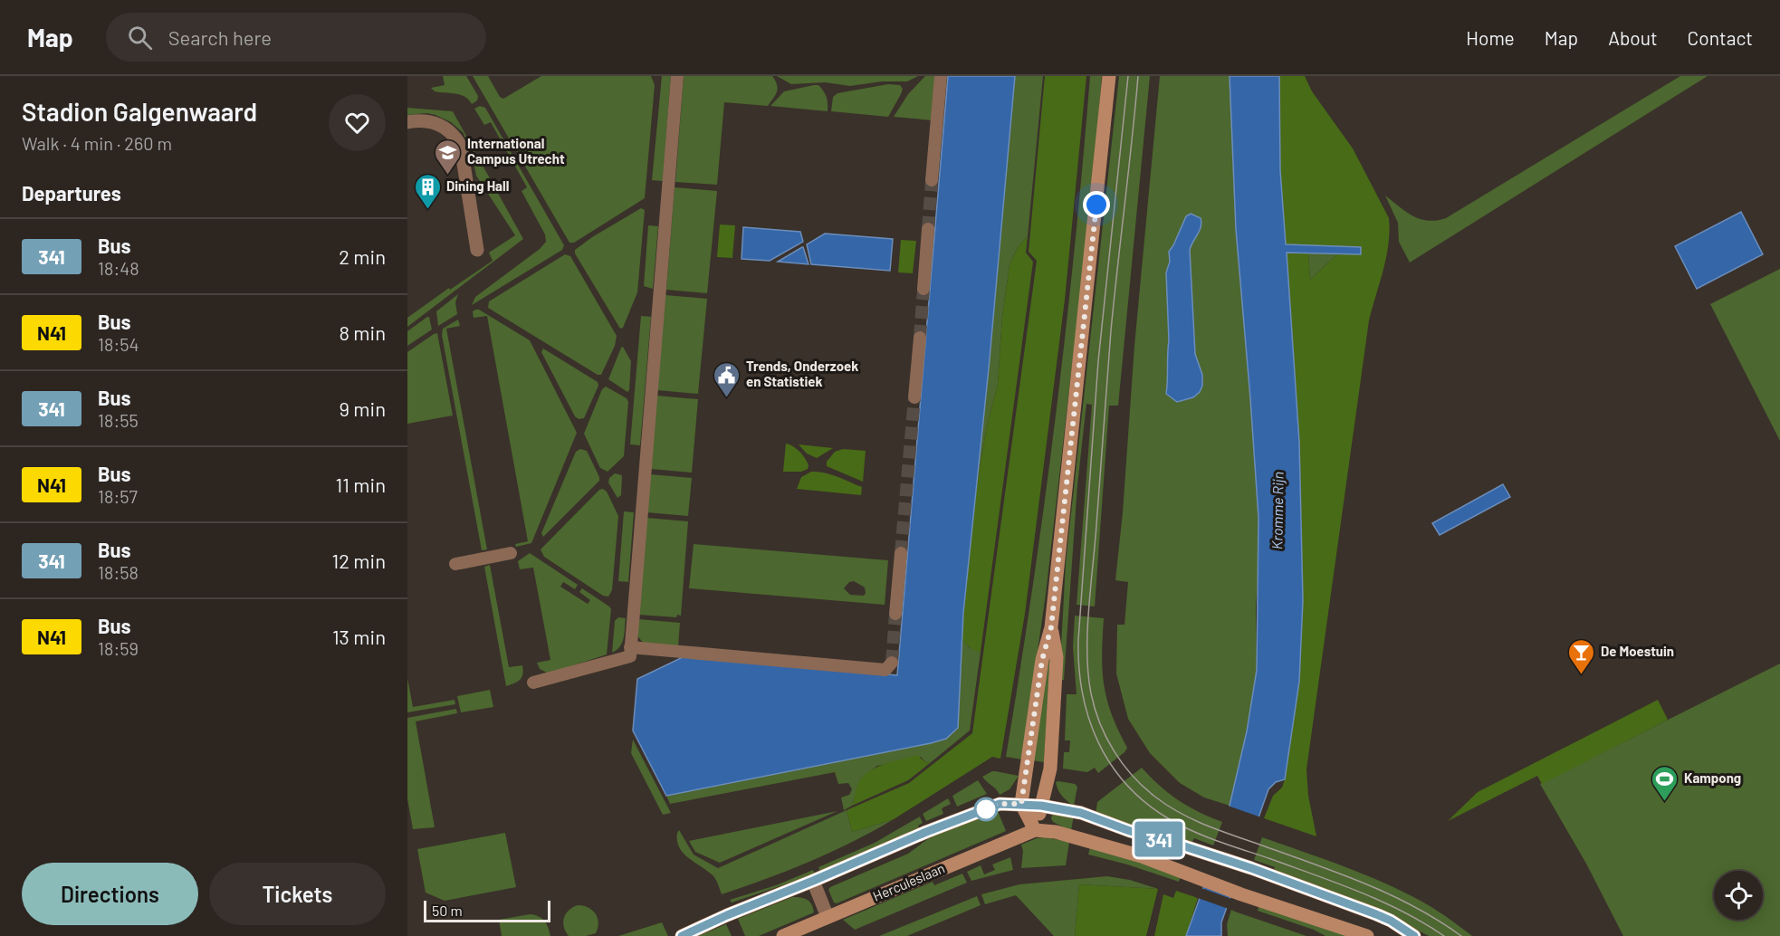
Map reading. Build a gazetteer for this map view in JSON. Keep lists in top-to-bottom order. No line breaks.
{"streets":{"main road":["Herculeslaan"]},"water":["Kromme Rijn"],"places":{"school or university":["International Campus Utrecht"],"building":["Dining Hall"],"public building":["Trends, Onderzoek en Statistiek"],"bar":["De Moestuin"],"sports":["Kampong"]},"lines":["bus line 341"],"scale_bar":"50 m","page":{"header":"Map","search":"Search here","nav":["Home","Map","About","Contact"],"heading":[["Stadion Galgenwaard","Walk · 4 min · 260 m"],"Departures"],"on_map":"341","list":[{"mark":"341","name":"Bus","note":"18:48","value":"2 min"},{"mark":"N41","name":"Bus","note":"18:54","value":"8 min"},{"mark":"341","name":"Bus","note":"18:55","value":"9 min"},{"mark":"N41","name":"Bus","note":"18:57","value":"11 min"},{"mark":"341","name":"Bus","note":"18:58","value":"12 min"},{"mark":"N41","name":"Bus","note":"18:59","value":"13 min"}],"buttons":["Directions","Tickets"],"scale":"50 m"}}
